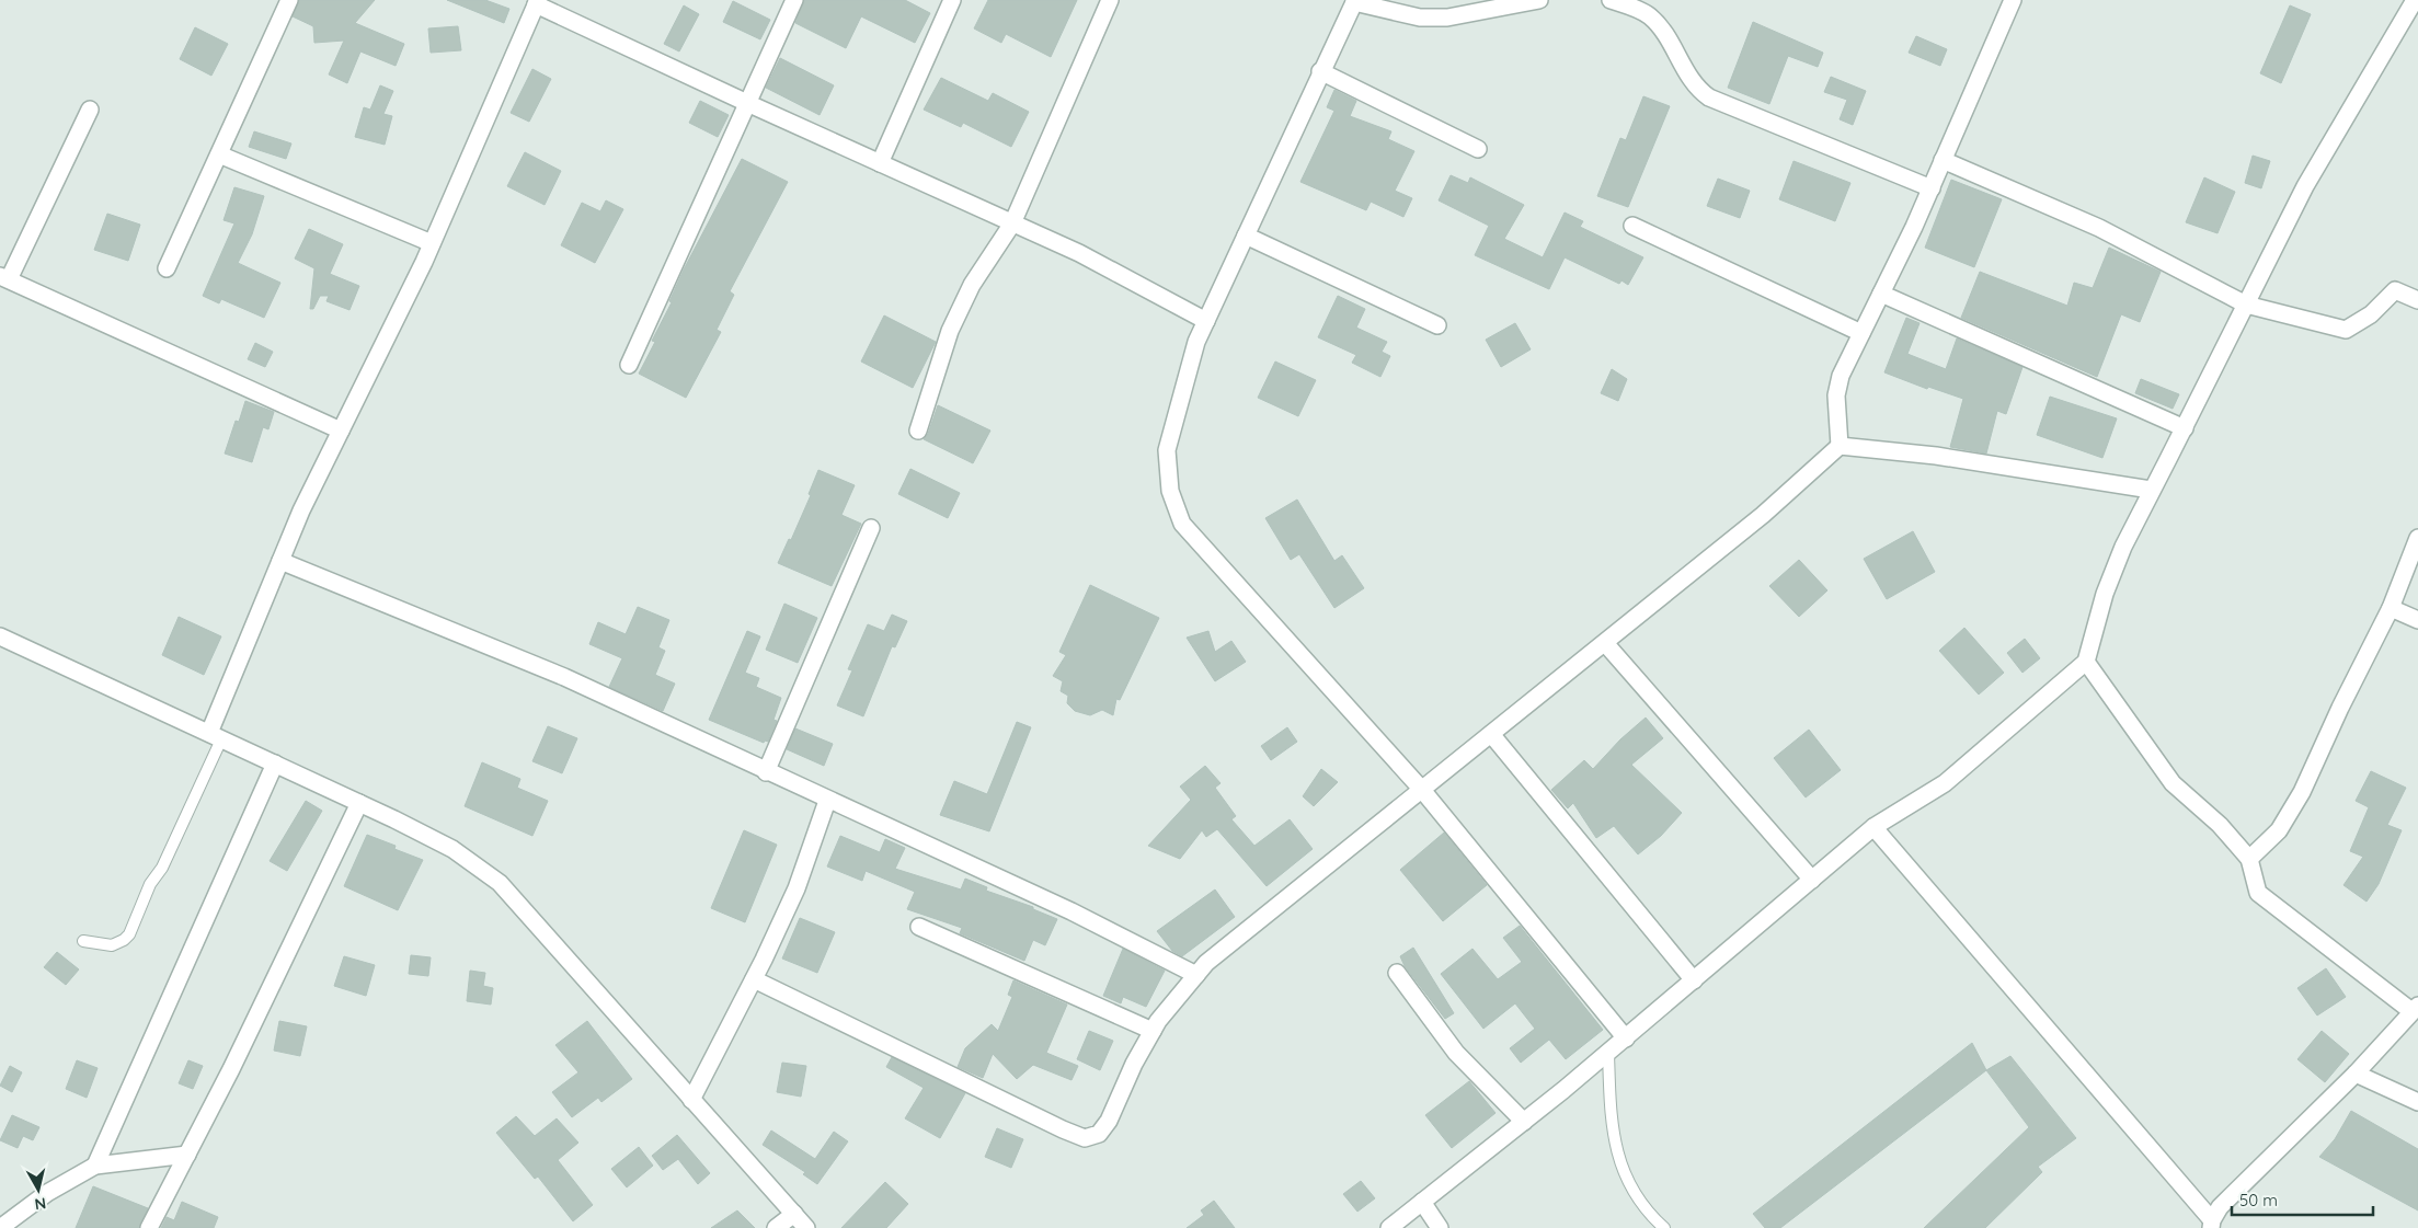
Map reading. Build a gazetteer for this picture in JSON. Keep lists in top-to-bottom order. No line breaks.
{"scale_bar":"50 m","north":"bottom"}
